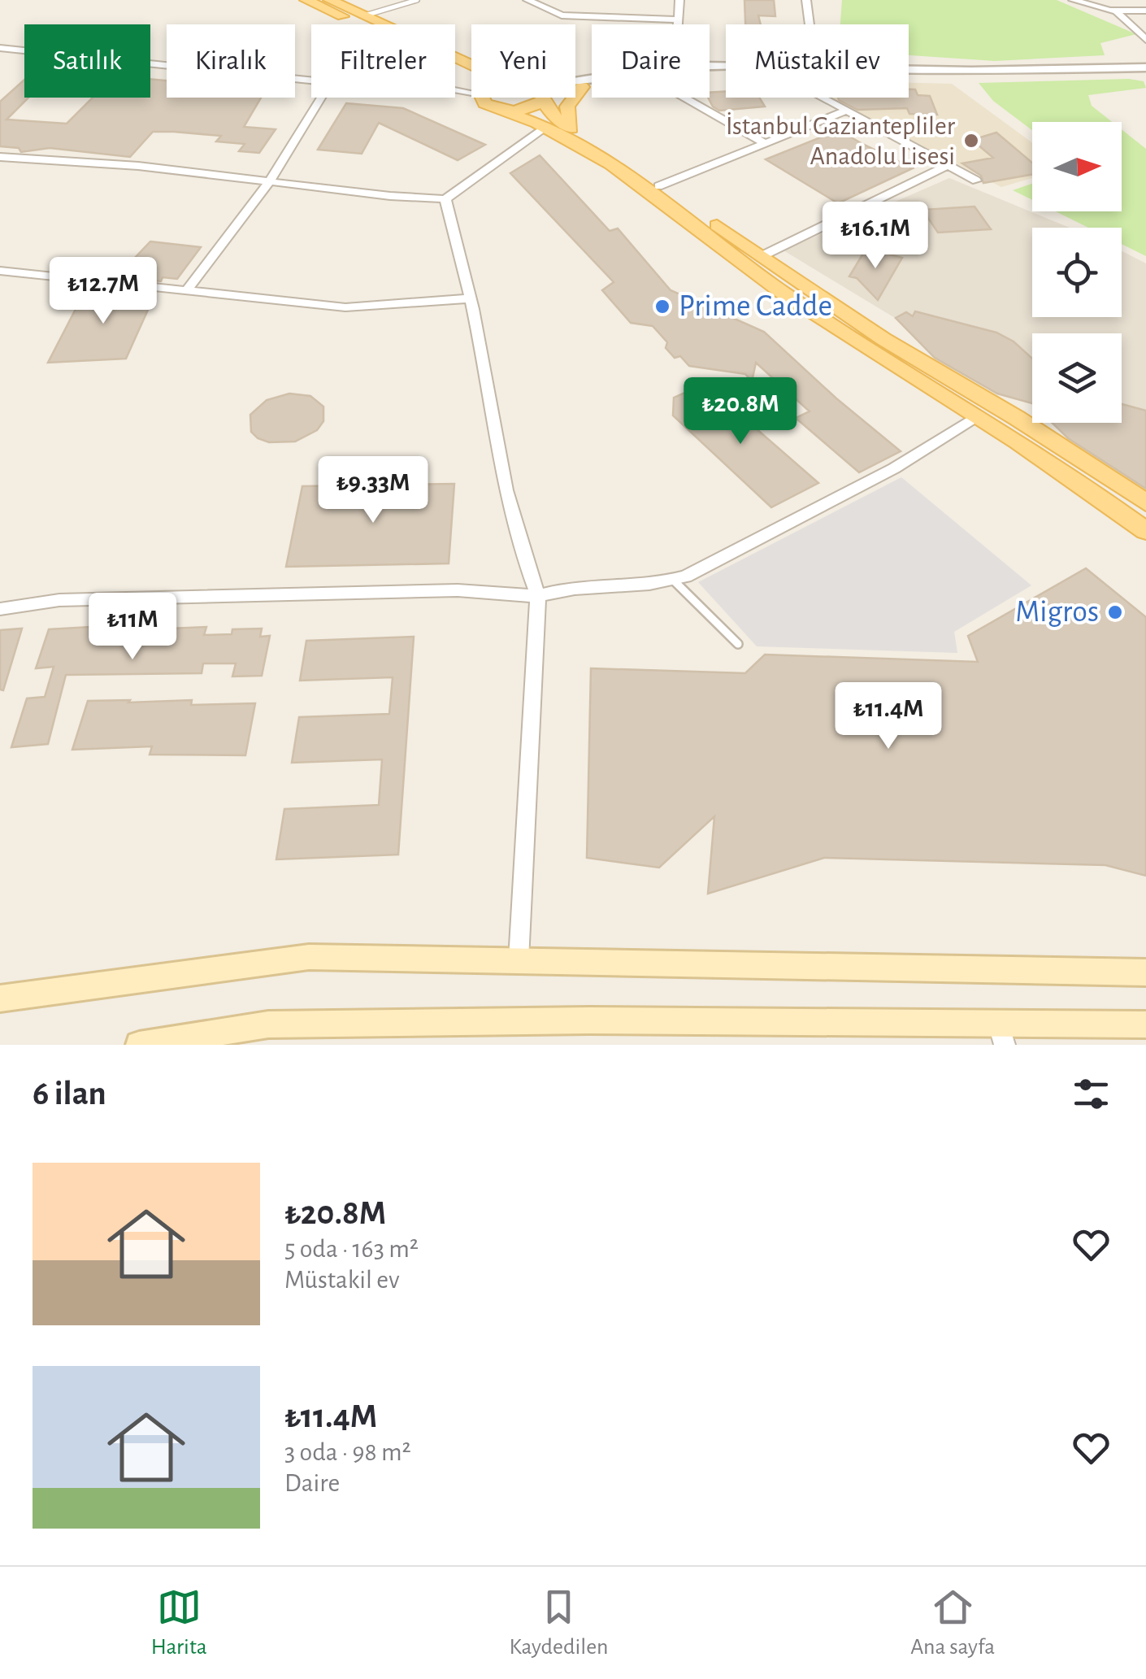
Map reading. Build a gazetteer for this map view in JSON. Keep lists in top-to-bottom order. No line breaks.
{"places":["İstanbul Gaziantepliler Anadolu Lisesi","Prime Cadde","Migros"],"north":"right","page":{"chip":["Satılık","Kiralık","Filtreler","Yeni","Daire","Müstakil ev"],"price":["₺16.1M","₺12.7M","₺20.8M","₺9.33M","₺11M","₺11.4M"],"heading":"6 ilan","list":[{"name":"₺20.8M","note":"5 oda · 163 m² · Müstakil ev"},{"name":"₺11.4M","note":"3 oda · 98 m² · Daire"}],"tabs":["Harita","Kaydedilen","Ana sayfa"]}}
